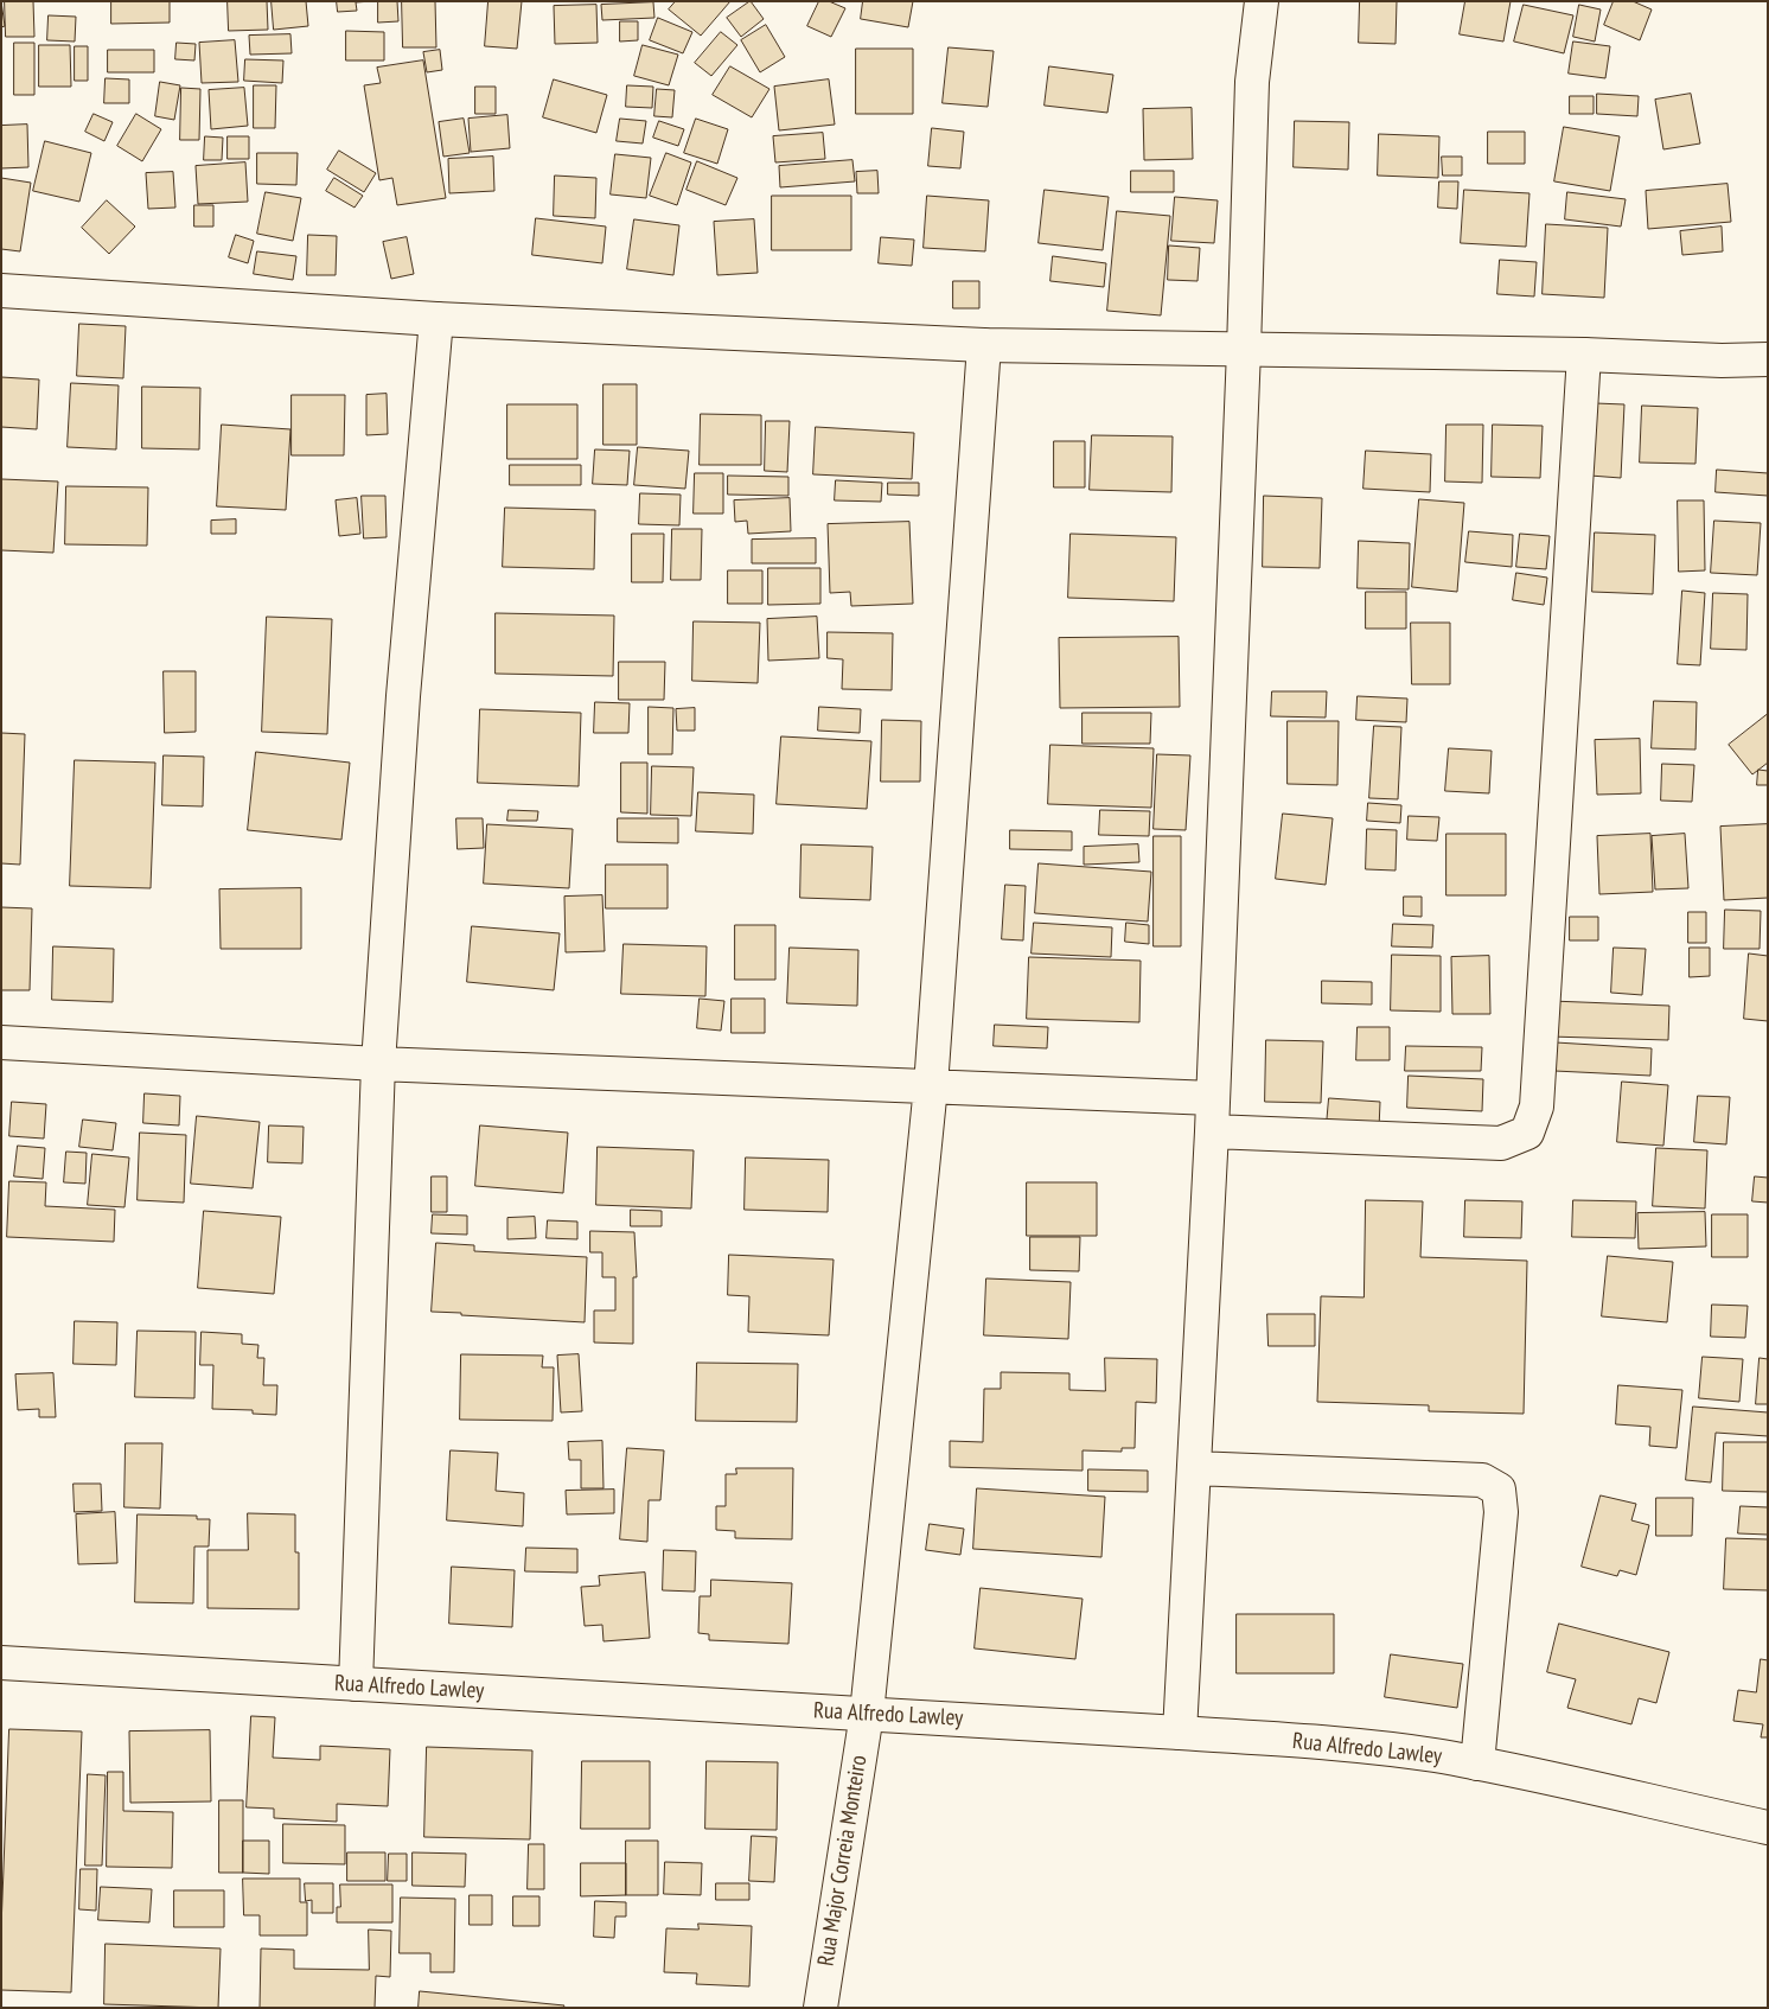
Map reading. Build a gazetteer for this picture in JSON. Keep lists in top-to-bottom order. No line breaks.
{"streets":{"street":["Rua Alfredo Lawley","Rua Major Correia Monteiro"]},"crossings":[["Rua Alfredo Lawley","Rua Major Correia Monteiro"]]}
